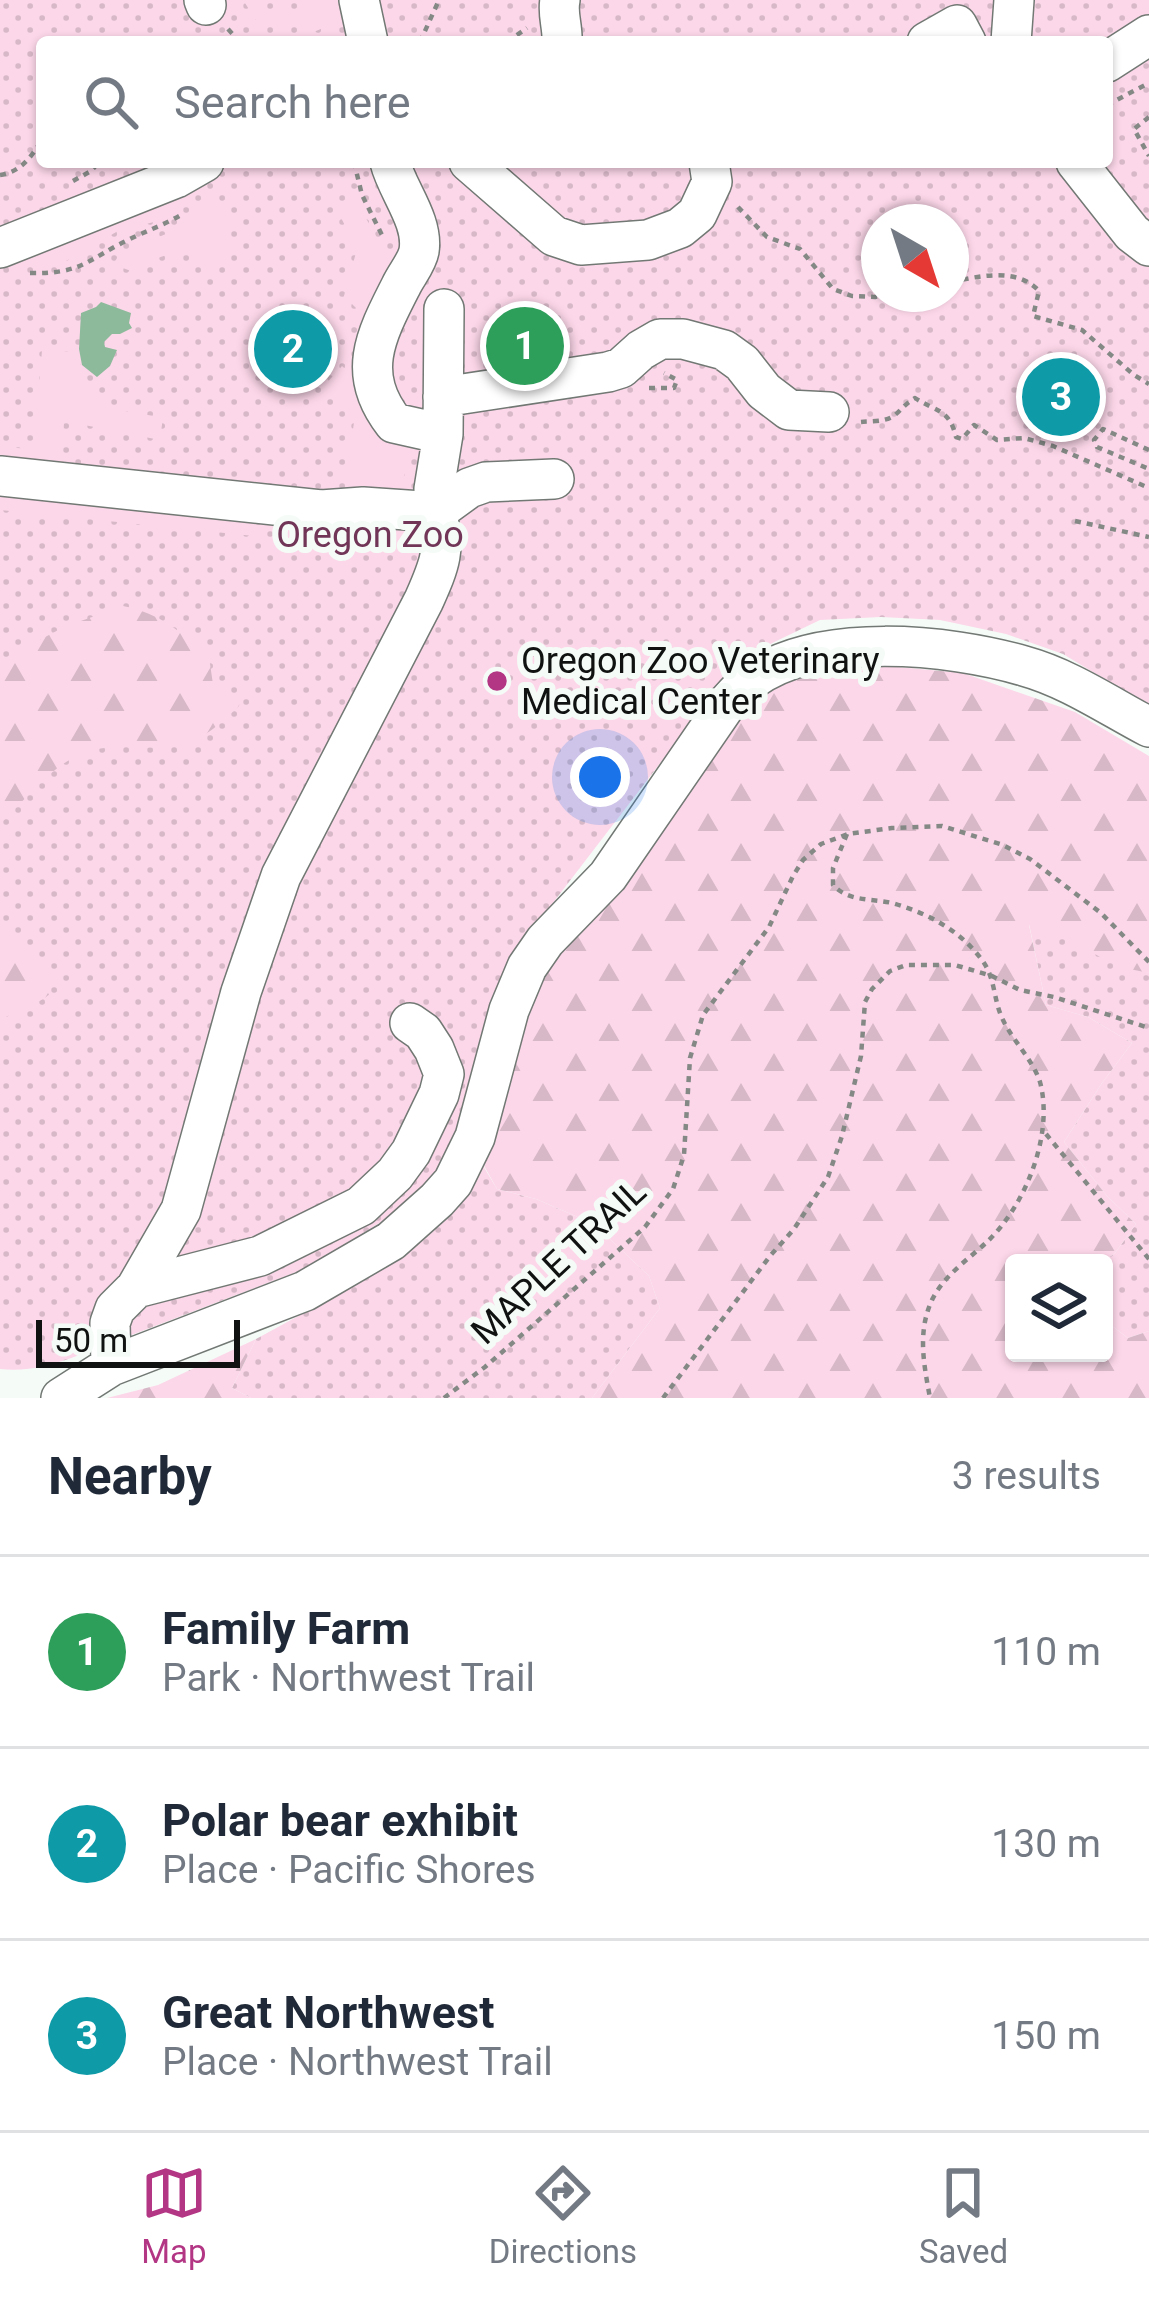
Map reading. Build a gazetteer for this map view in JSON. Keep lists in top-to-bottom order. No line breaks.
{"streets":{"path":["MAPLE TRAIL"]},"parks":["Oregon Zoo"],"places":["Oregon Zoo Veterinary Medical Center"],"scale_bar":"50 m","north":"bottom right","page":{"search":"Search here","pins":["1","2","3"],"scale":"50 m","heading":["Nearby","3 results"],"list":[{"mark":"1","name":"Family Farm","note":"Park · Northwest Trail","value":"110 m"},{"mark":"2","name":"Polar bear exhibit","note":"Place · Pacific Shores","value":"130 m"},{"mark":"3","name":"Great Northwest","note":"Place · Northwest Trail","value":"150 m"}],"nav":["Map","Directions","Saved"]}}
